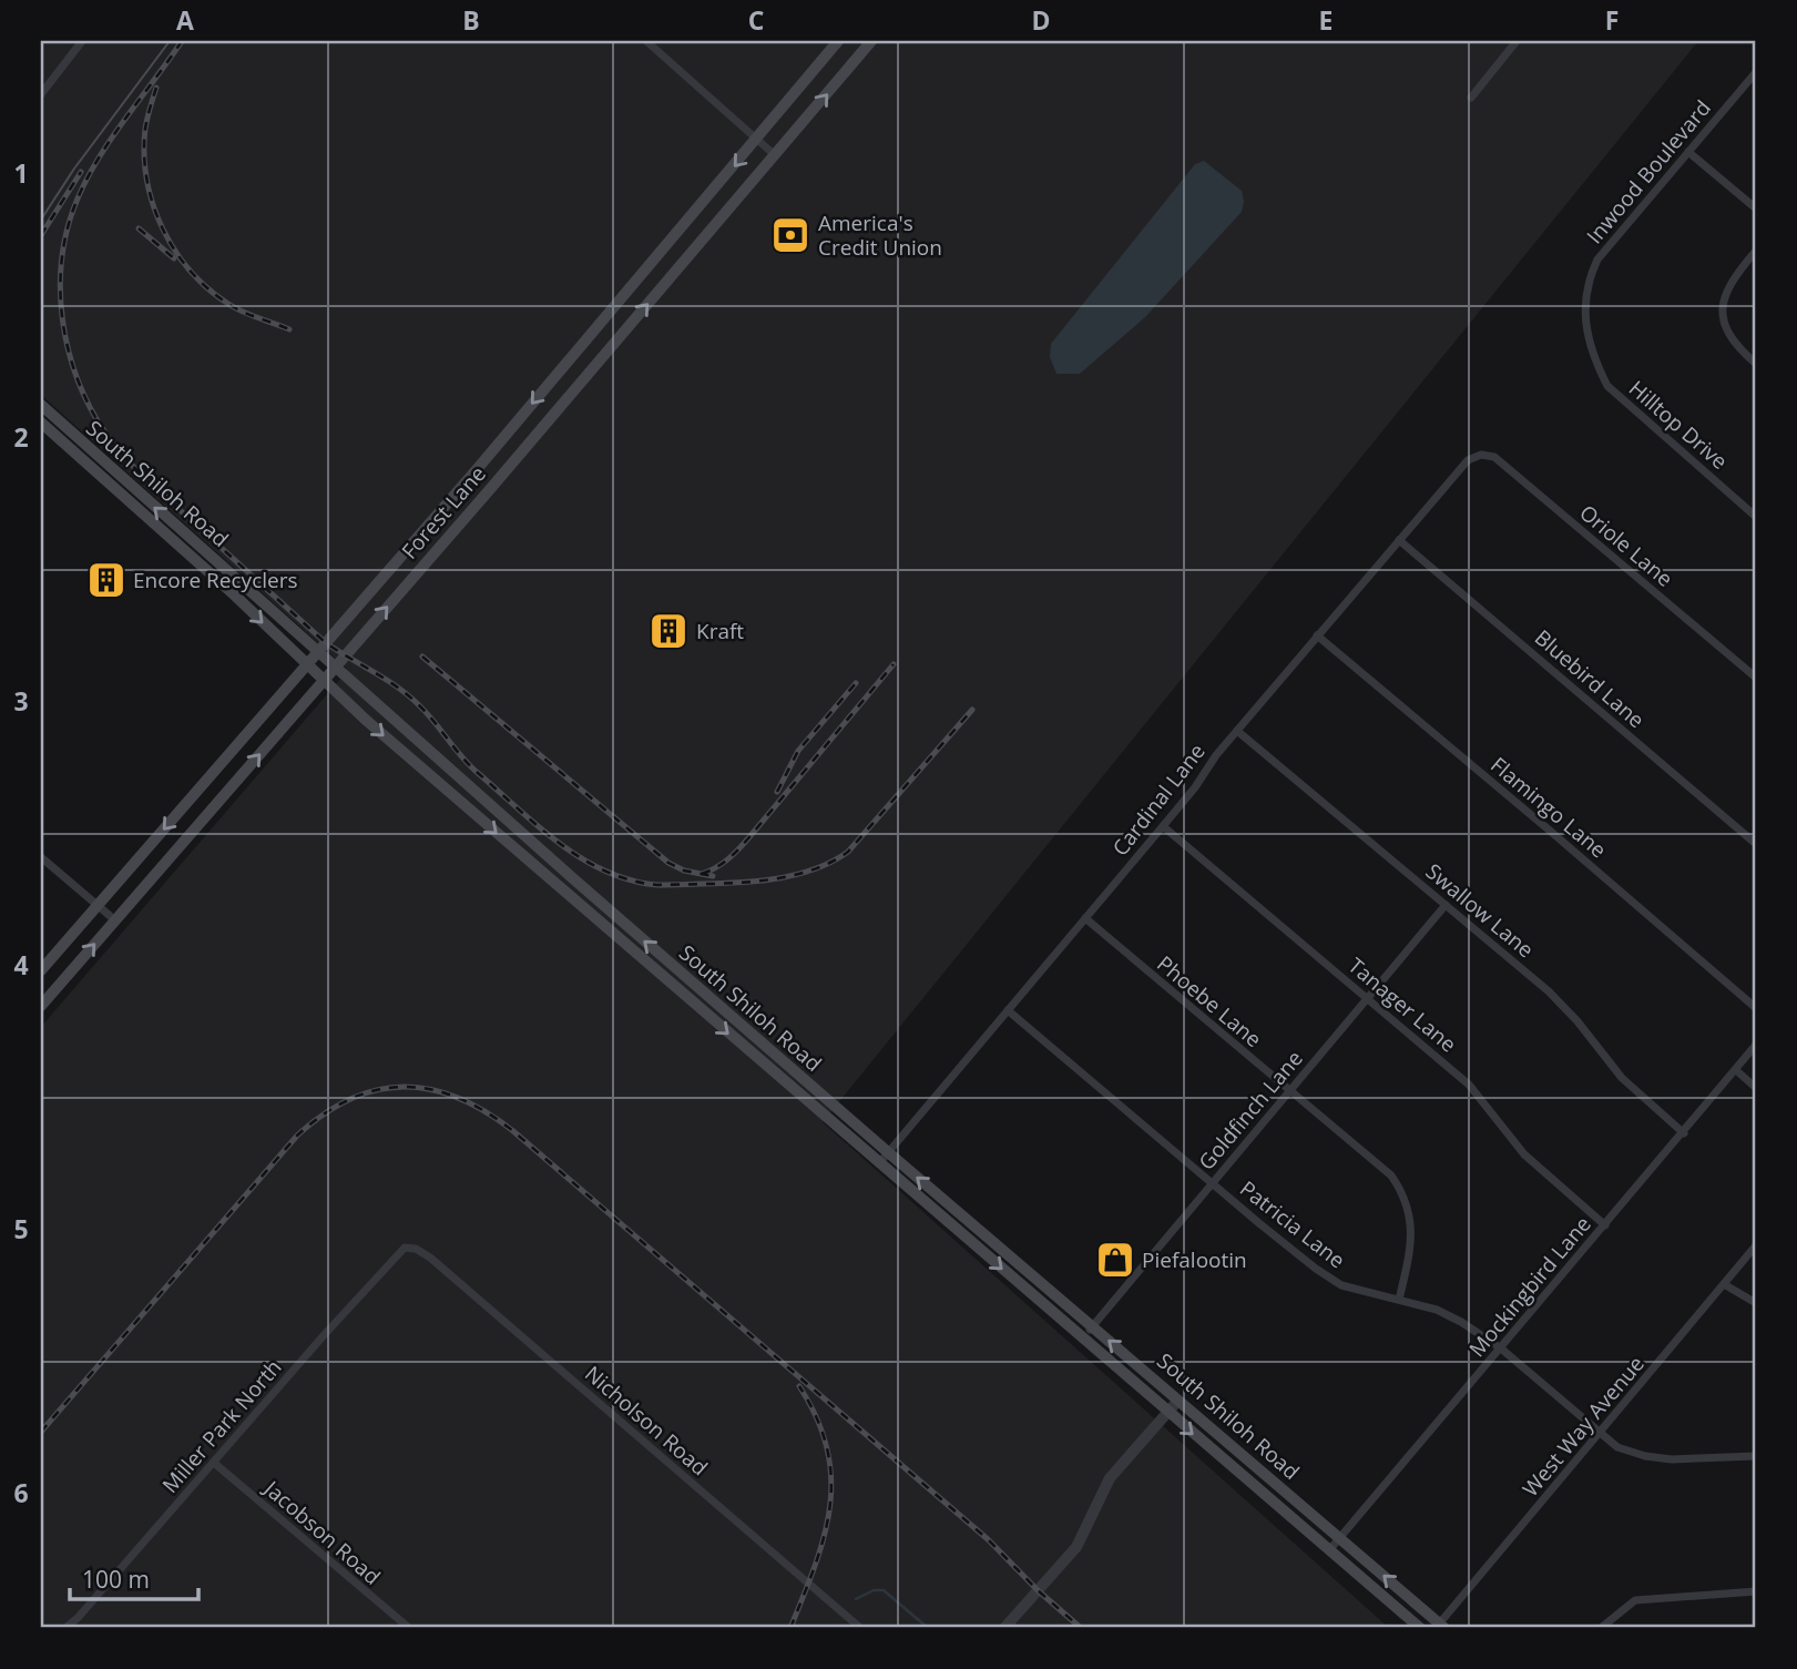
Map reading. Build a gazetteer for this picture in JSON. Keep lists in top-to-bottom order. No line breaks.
{"streets":{"main road":["South Shiloh Road","Forest Lane"],"street":["Inwood Boulevard","Hilltop Drive","Oriole Lane","Bluebird Lane","Cardinal Lane","Flamingo Lane","Swallow Lane","Phoebe Lane","Tanager Lane","Goldfinch Lane","Patricia Lane","Mockingbird Lane","Nicholson Road","Miller Park North","West Way Avenue","Jacobson Road"]},"crossings":[["Inwood Boulevard","Hilltop Drive"],["South Shiloh Road","Forest Lane"],["South Shiloh Road","Cardinal Lane"],["South Shiloh Road","Goldfinch Lane"],["South Shiloh Road","Mockingbird Lane"],["South Shiloh Road","West Way Avenue"],["Oriole Lane","Cardinal Lane"],["Bluebird Lane","Cardinal Lane"],["Cardinal Lane","Flamingo Lane"],["Cardinal Lane","Swallow Lane"],["Cardinal Lane","Phoebe Lane"],["Cardinal Lane","Tanager Lane"],["Cardinal Lane","Patricia Lane"],["Swallow Lane","Goldfinch Lane"],["Swallow Lane","Mockingbird Lane"],["Phoebe Lane","Goldfinch Lane"],["Phoebe Lane","Patricia Lane"],["Tanager Lane","Goldfinch Lane"],["Tanager Lane","Mockingbird Lane"],["Goldfinch Lane","Patricia Lane"],["Patricia Lane","Mockingbird Lane"],["Patricia Lane","West Way Avenue"],["Nicholson Road","Miller Park North"],["Miller Park North","Jacobson Road"]],"places":{"bank":["America's Credit Union"],"building":["Encore Recyclers","Kraft"],"shop":["Piefalootin"]},"scale_bar":"100 m","grid":{"columns":["A","B","C","D","E","F"],"rows":["1","2","3","4","5","6"]}}
